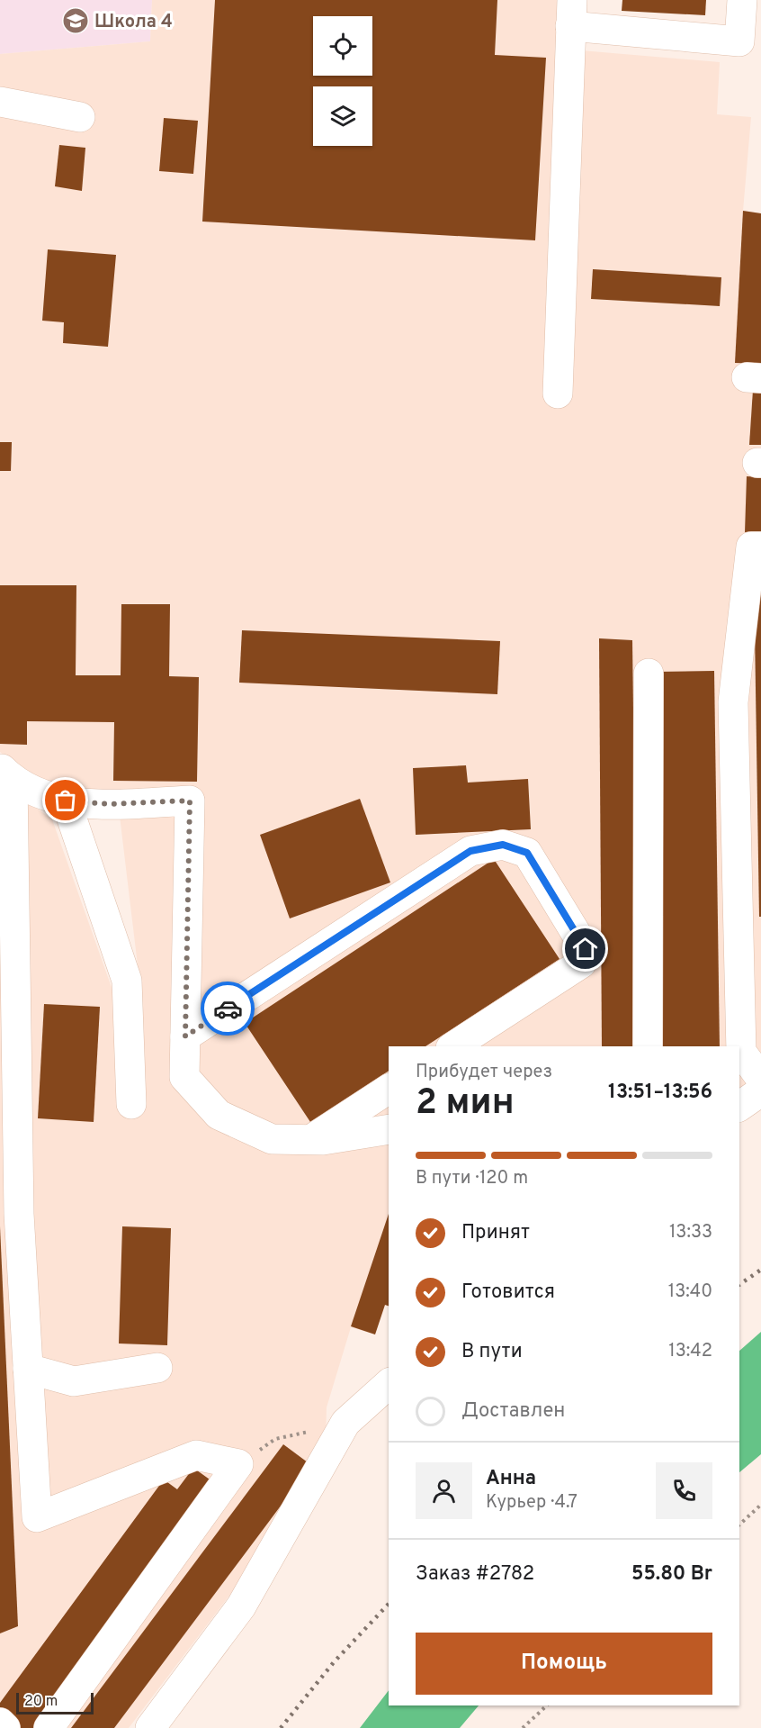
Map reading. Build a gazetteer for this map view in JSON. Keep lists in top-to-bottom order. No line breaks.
{"places":{"school or university":["Школа 4"]},"scale_bar":"20 m","page":{"heading":["2 мин","Прибудет через","13:51–13:56"],"panel":["Анна","Курьер · 4.7","Заказ #2782","55.80 Br"],"bar":"В пути · 120 m","list":[["Принят","13:33"],["Готовится","13:40"],["В пути","13:42"],"Доставлен"],"buttons":"Помощь","scale":"20 m"}}
